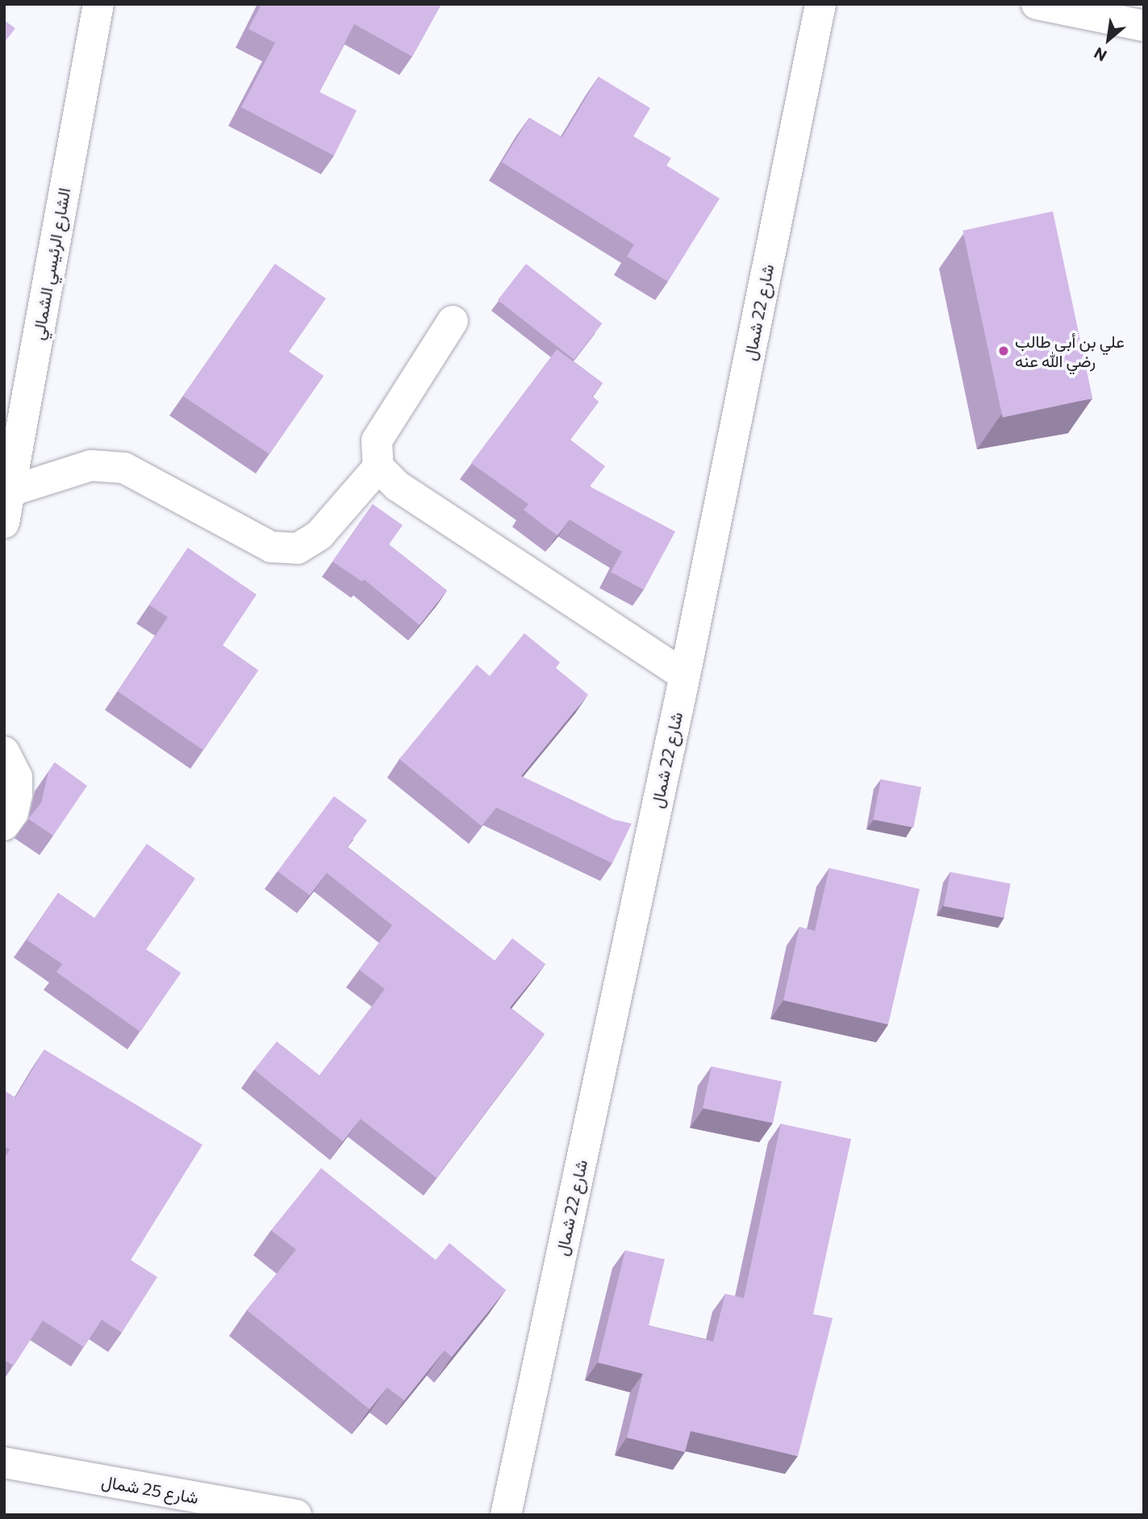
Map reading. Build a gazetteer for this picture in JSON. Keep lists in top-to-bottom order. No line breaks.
{"streets":{"street":["الشارع الرئيسي الشمالي","شارع 22 شمال","شارع 25 شمال"]},"places":["علي بن أبي طالب رضي الله عنه"],"north":"bottom left"}
